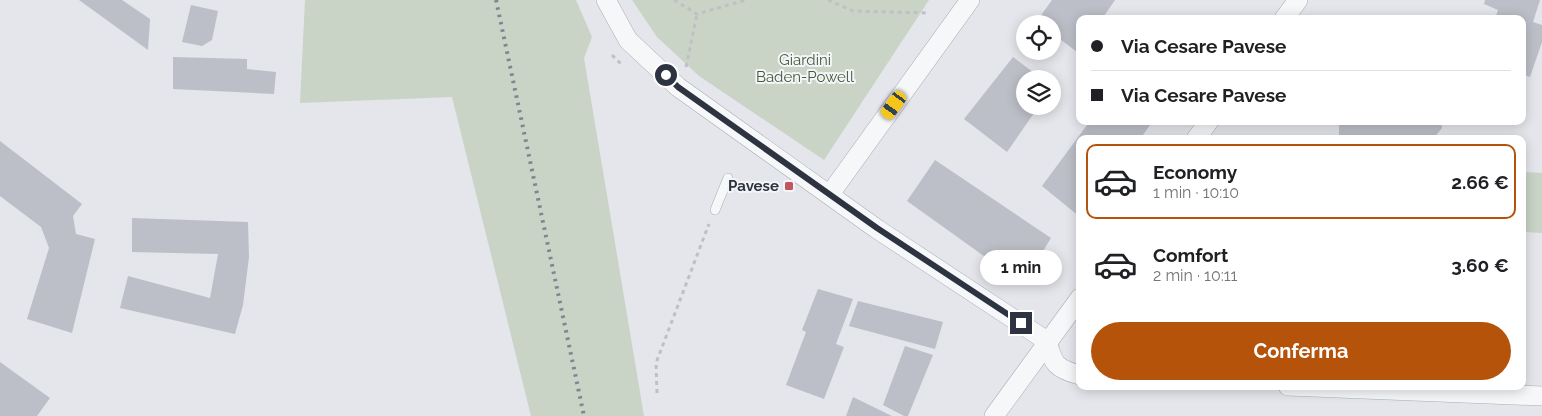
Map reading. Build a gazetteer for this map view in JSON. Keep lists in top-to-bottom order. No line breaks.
{"parks":["Giardini Baden-Powell"],"places":{"transit":["Pavese"]},"page":{"banner":["Via Cesare Pavese","Via Cesare Pavese"],"list":[{"name":"Economy","note":"1 min · 10:10","value":"2.66 €"},{"name":"Comfort","note":"2 min · 10:11","value":"3.60 €"}],"bubble":"1 min","buttons":"Conferma"}}
